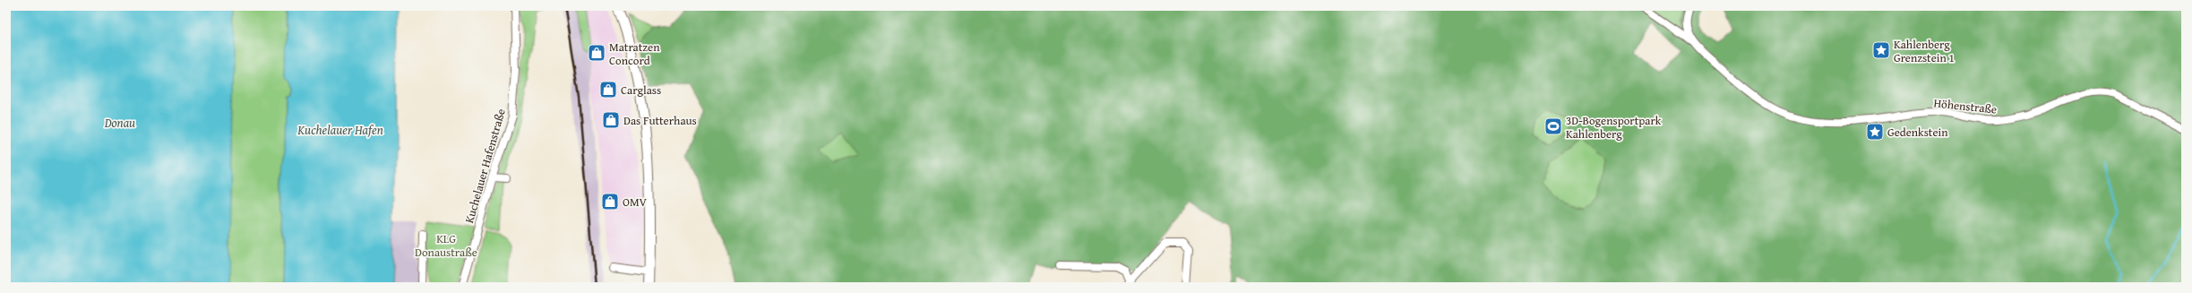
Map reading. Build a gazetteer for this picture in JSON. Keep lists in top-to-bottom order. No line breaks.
{"streets":{"street":["Höhenstraße","Kuchelauer Hafenstraße"]},"water":["Donau","Kuchelauer Hafen"],"parks":["KLG Donaustraße"],"places":{"place":["Kahlenberg Grenzstein 1","Gedenkstein"],"shop":["Matratzen Concord","Carglass","Das Futterhaus","OMV"],"sports":["3D-Bogensportpark Kahlenberg"]}}
